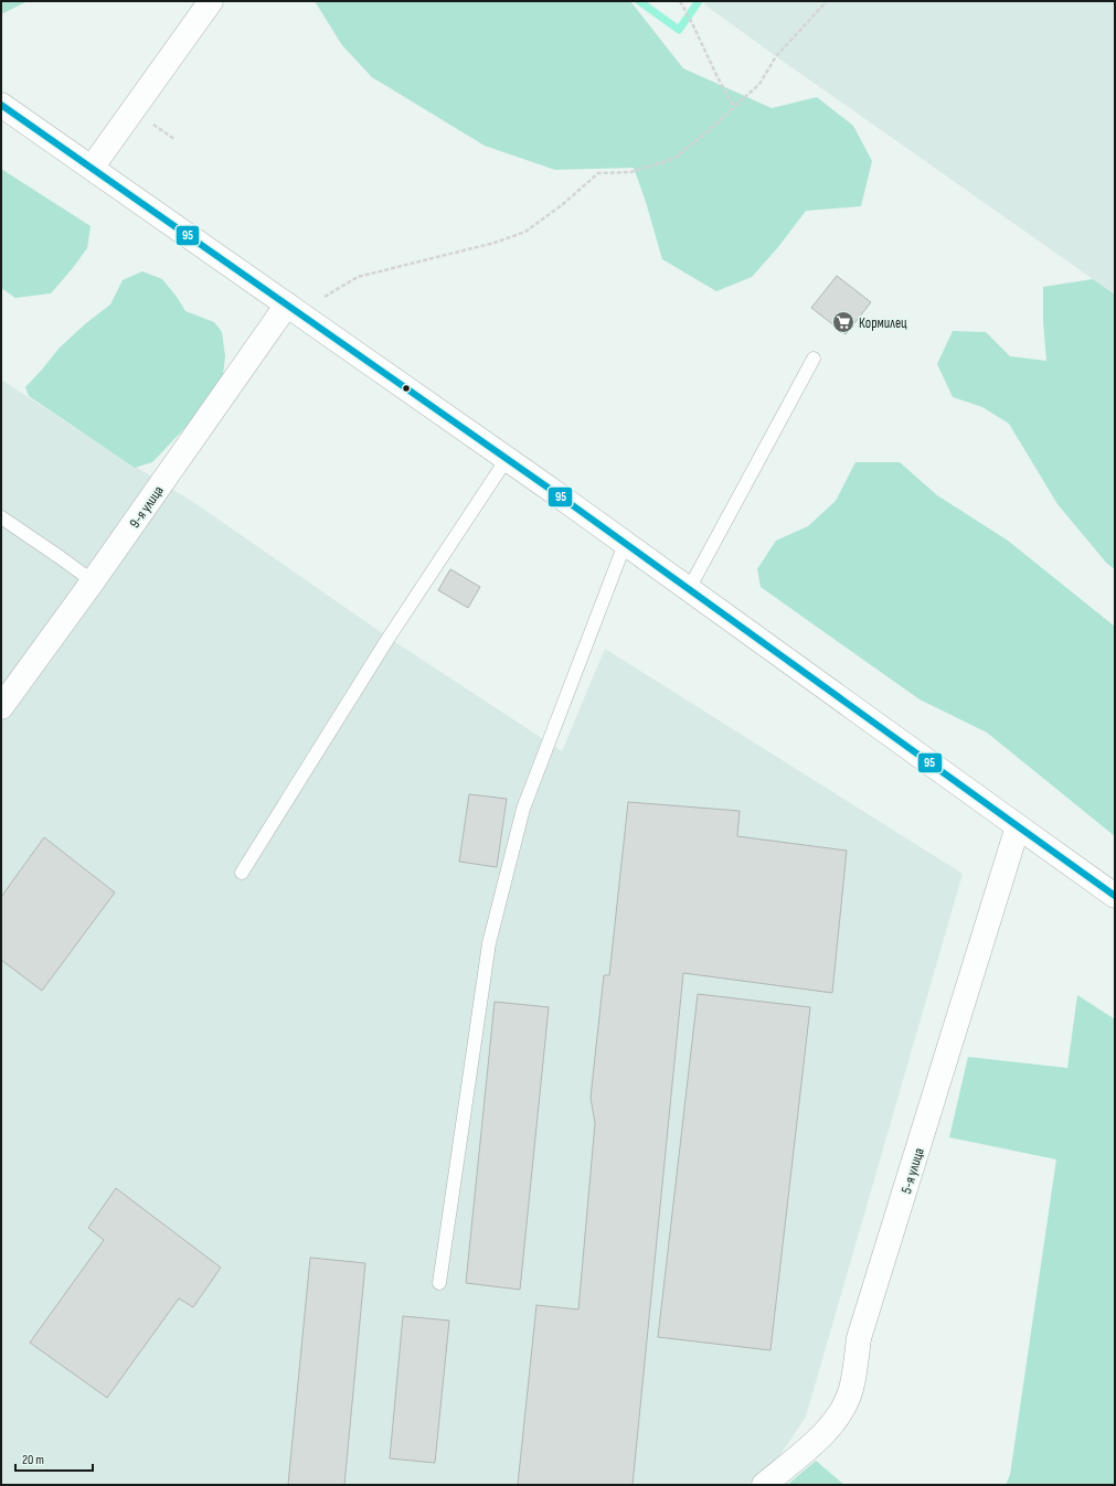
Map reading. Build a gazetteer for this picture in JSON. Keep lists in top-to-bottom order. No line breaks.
{"streets":{"street":["9-я улица","5-я улица"]},"places":{"supermarket":["Кормилец"]},"lines":["transit line 95"],"scale_bar":"20 m"}
